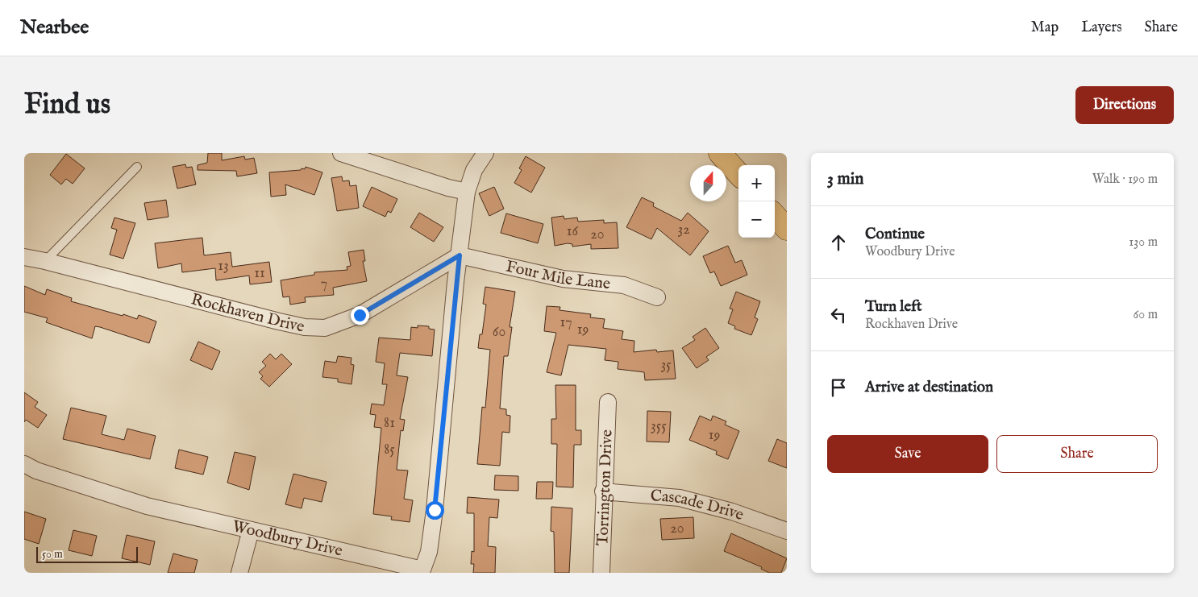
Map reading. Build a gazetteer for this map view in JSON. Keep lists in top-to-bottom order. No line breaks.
{"streets":{"street":["Four Mile Lane","Rockhaven Drive","Torrington Drive","Cascade Drive","Woodbury Drive"]},"crossings":[["Four Mile Lane","Rockhaven Drive"],["Four Mile Lane","Woodbury Drive"],["Rockhaven Drive","Woodbury Drive"],["Torrington Drive","Cascade Drive"]],"house_numbers":["32","16","20","13","11","7","17","19","60","35","81","355","19","85","20"],"scale_bar":"50 m","north":"top","page":{"header":"Nearbee","nav":["Map","Layers","Share"],"buttons":["Directions",["Save","Share"]],"title":"Find us","heading":["3 min","Walk · 190 m"],"map_buttons":["+","−"],"list":[["Continue","Woodbury Drive","130 m"],["Turn left","Rockhaven Drive","60 m"],"Arrive at destination"],"scale":"50 m"}}
